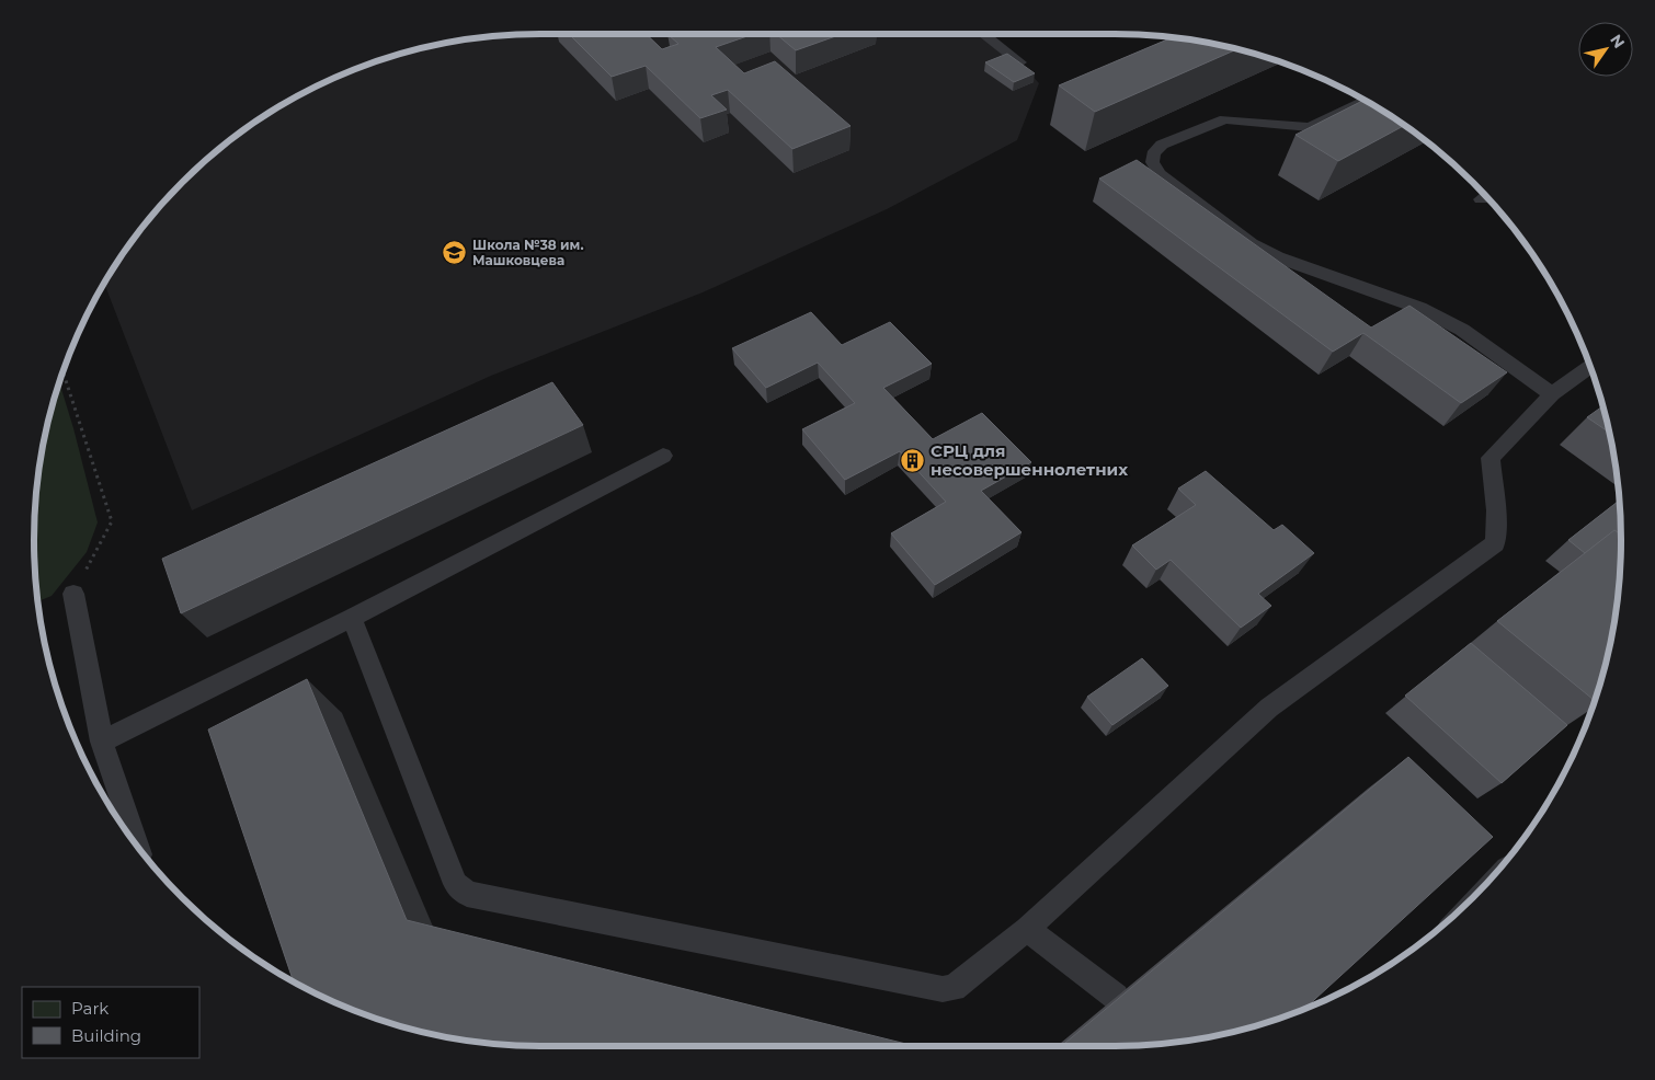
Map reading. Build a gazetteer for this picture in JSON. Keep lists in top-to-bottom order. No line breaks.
{"places":{"school or university":["Школа №38 им. Машковцева"],"building":["СРЦ для несовершеннолетних"]},"legend":["Park","Building"],"north":"top right"}
